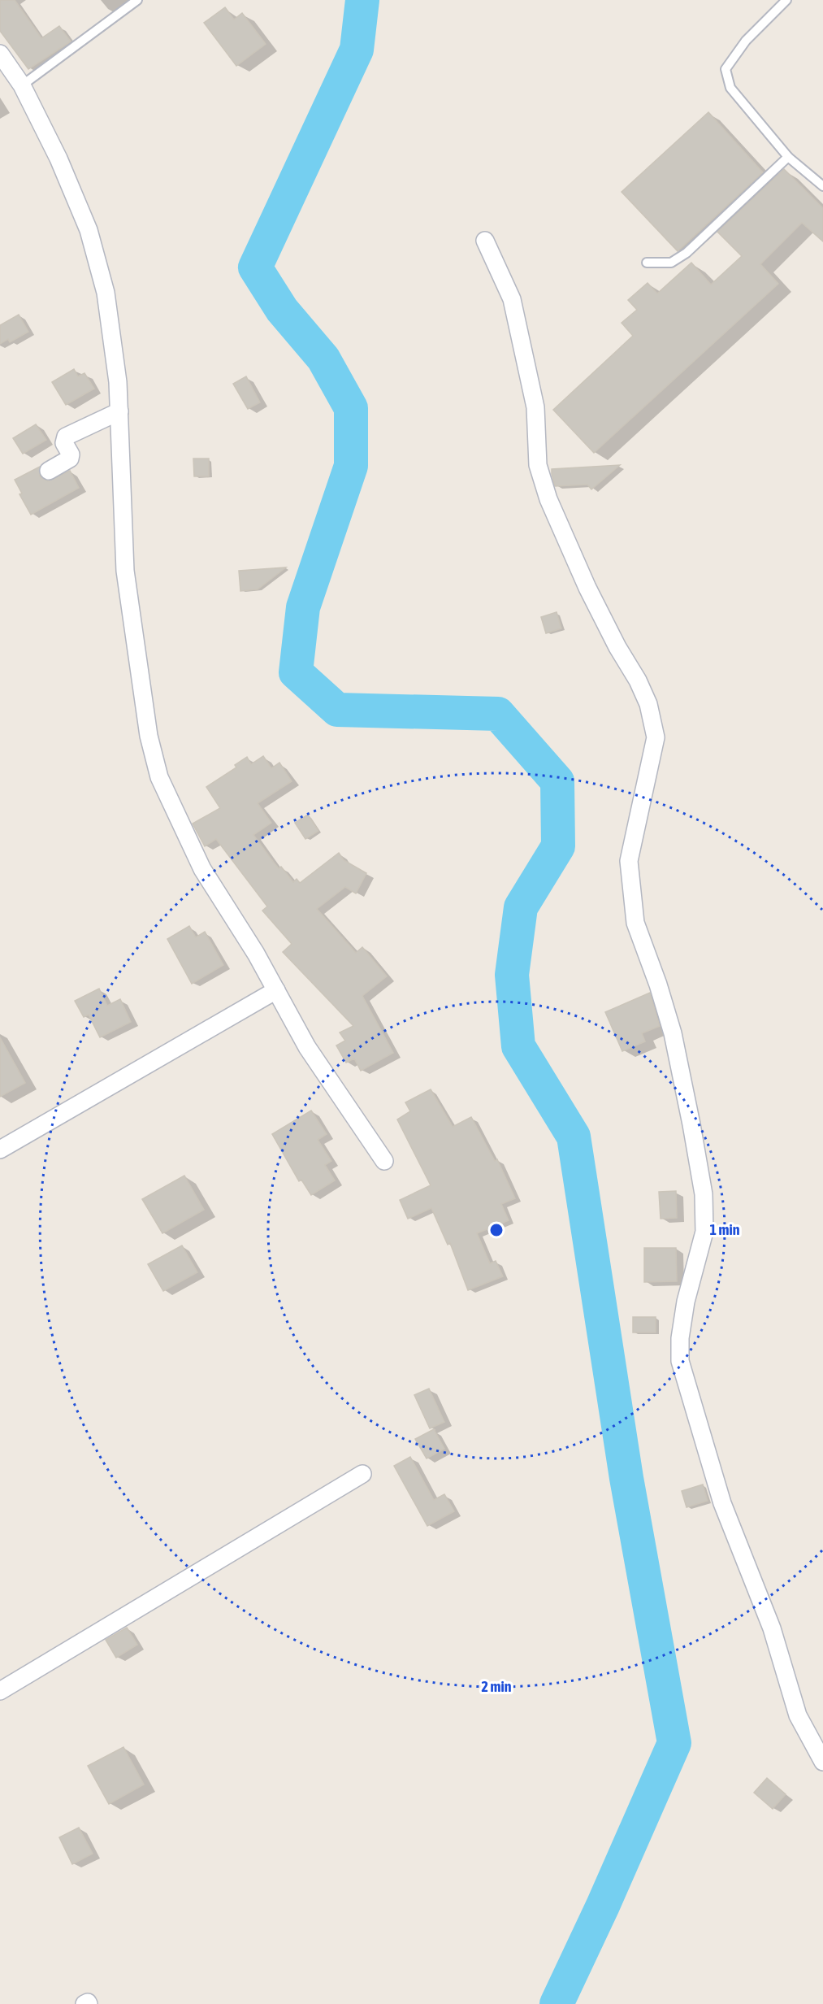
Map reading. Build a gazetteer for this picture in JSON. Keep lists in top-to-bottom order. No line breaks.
{"rings":["1 min","2 min"]}
